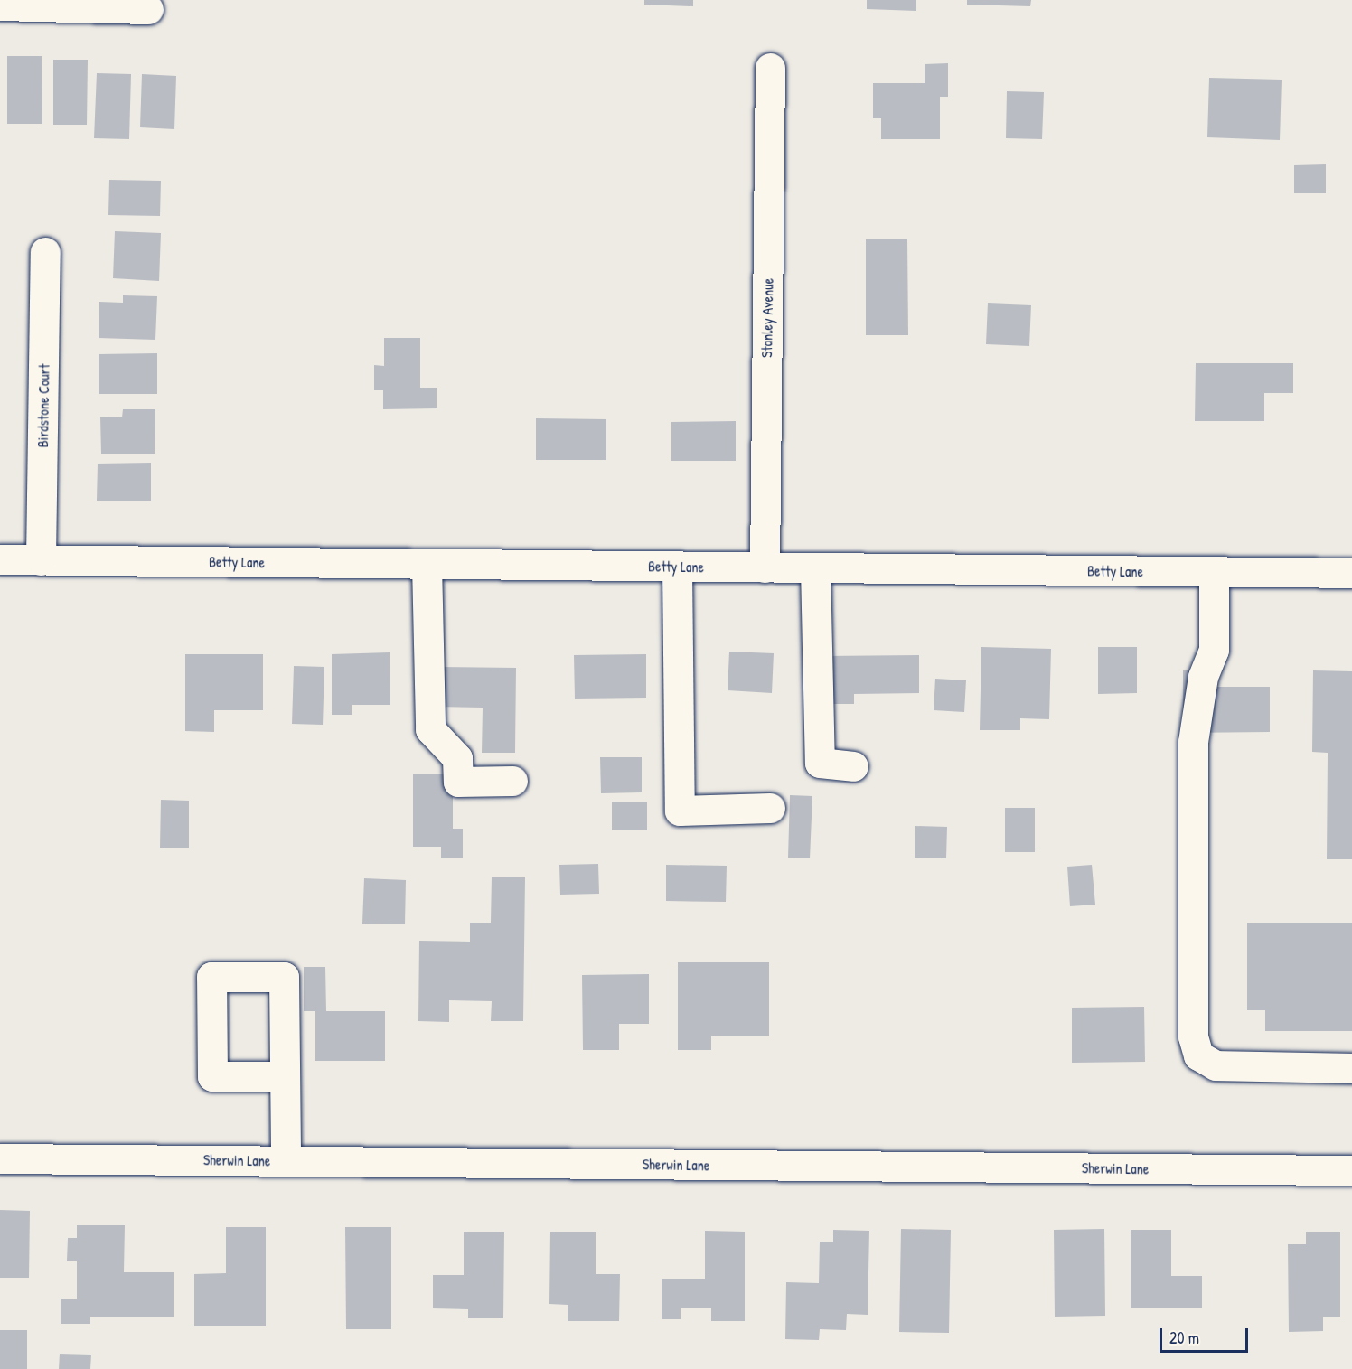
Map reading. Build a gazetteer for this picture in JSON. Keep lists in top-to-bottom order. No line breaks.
{"streets":{"street":["Stanley Avenue","Birdstone Court","Betty Lane","Sherwin Lane"]},"crossings":[["Stanley Avenue","Betty Lane"],["Birdstone Court","Betty Lane"]],"scale_bar":"20 m"}
